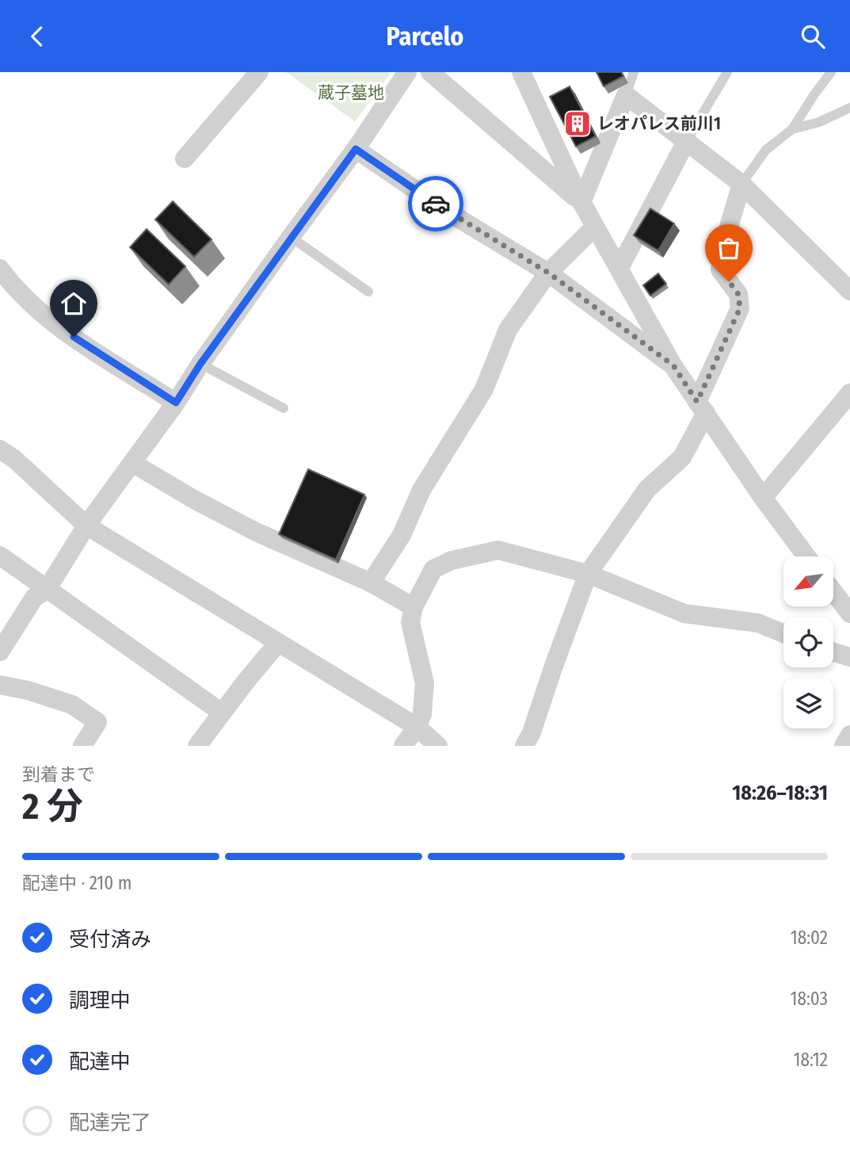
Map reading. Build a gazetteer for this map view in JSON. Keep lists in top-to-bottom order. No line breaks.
{"parks":["蔵子墓地"],"places":{"building":["レオパレス前川1"]},"north":"bottom left","page":{"header":"Parcelo","heading":["2 分","到着まで","18:26–18:31"],"bar":"配達中 · 210 m","list":[["受付済み","18:02"],["調理中","18:03"],["配達中","18:12"],"配達完了"]}}
